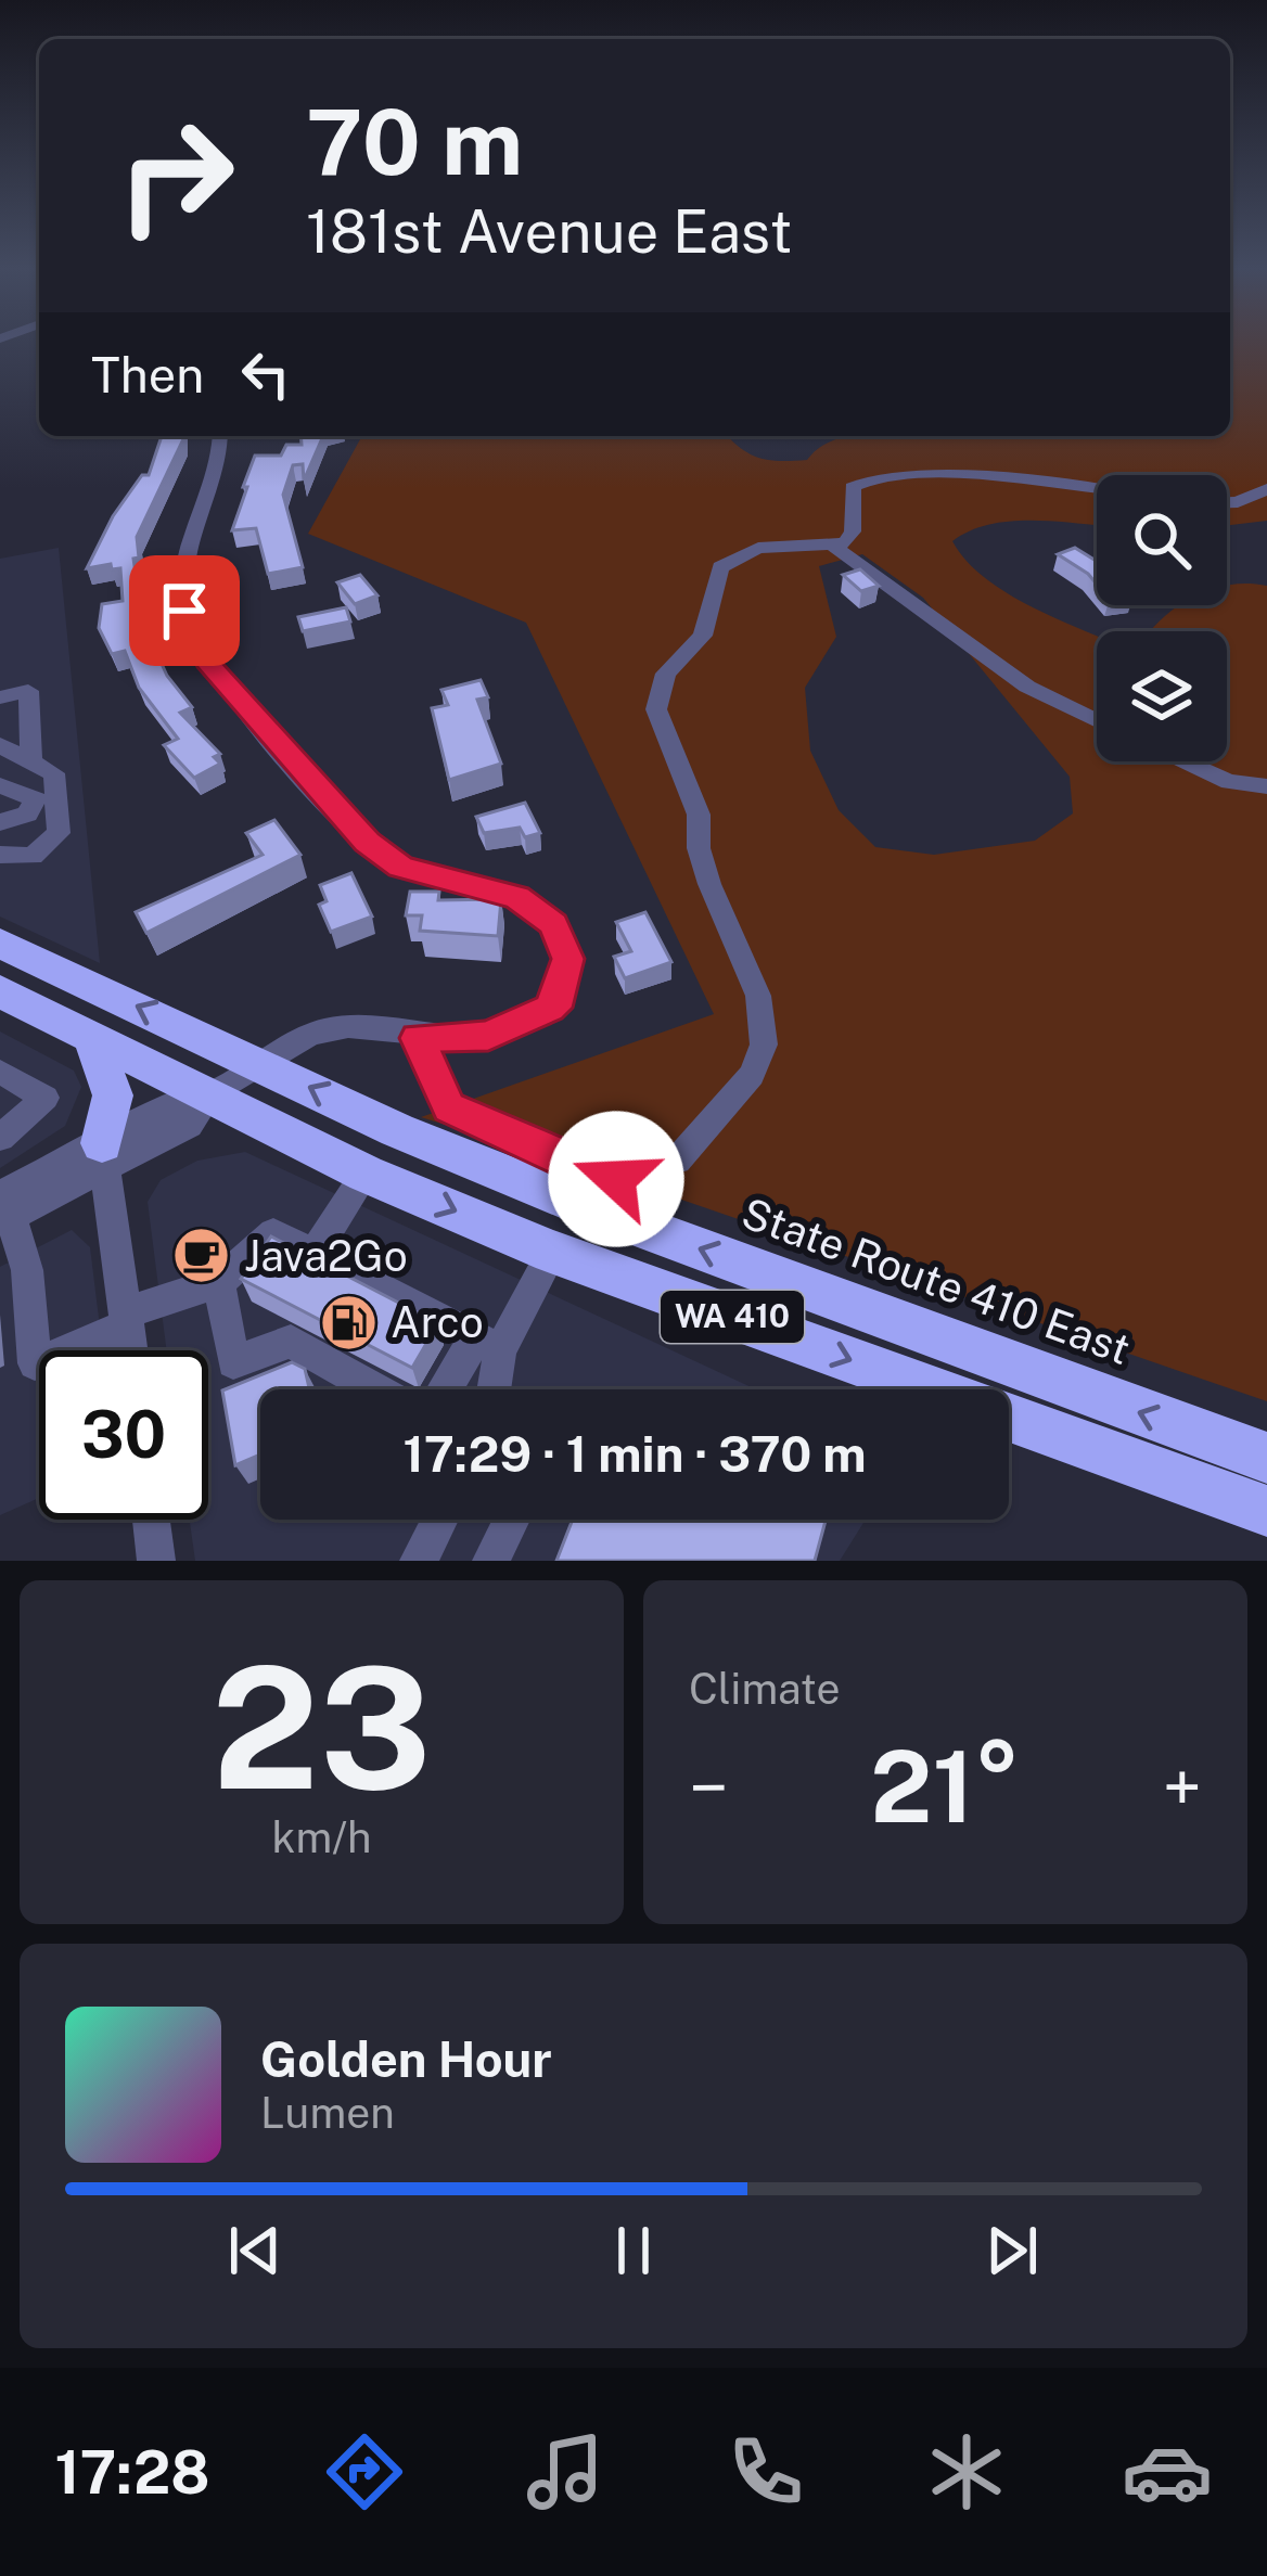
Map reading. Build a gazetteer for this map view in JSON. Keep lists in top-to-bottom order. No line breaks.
{"streets":{"highway":["State Route 410 East","WA 410"]},"places":{"cafe":["Java2Go"],"fuel station":["Arco"]},"page":{"turn":["70 m","181st Avenue East"],"then":"Then","limit":"30","trip":"17:29 · 1 min · 370 m","tile":[["23","km/h"],"Climate"],"heat":["−","21°","+"],"song":["Golden Hour","Lumen"],"tabs":"17:28"}}
